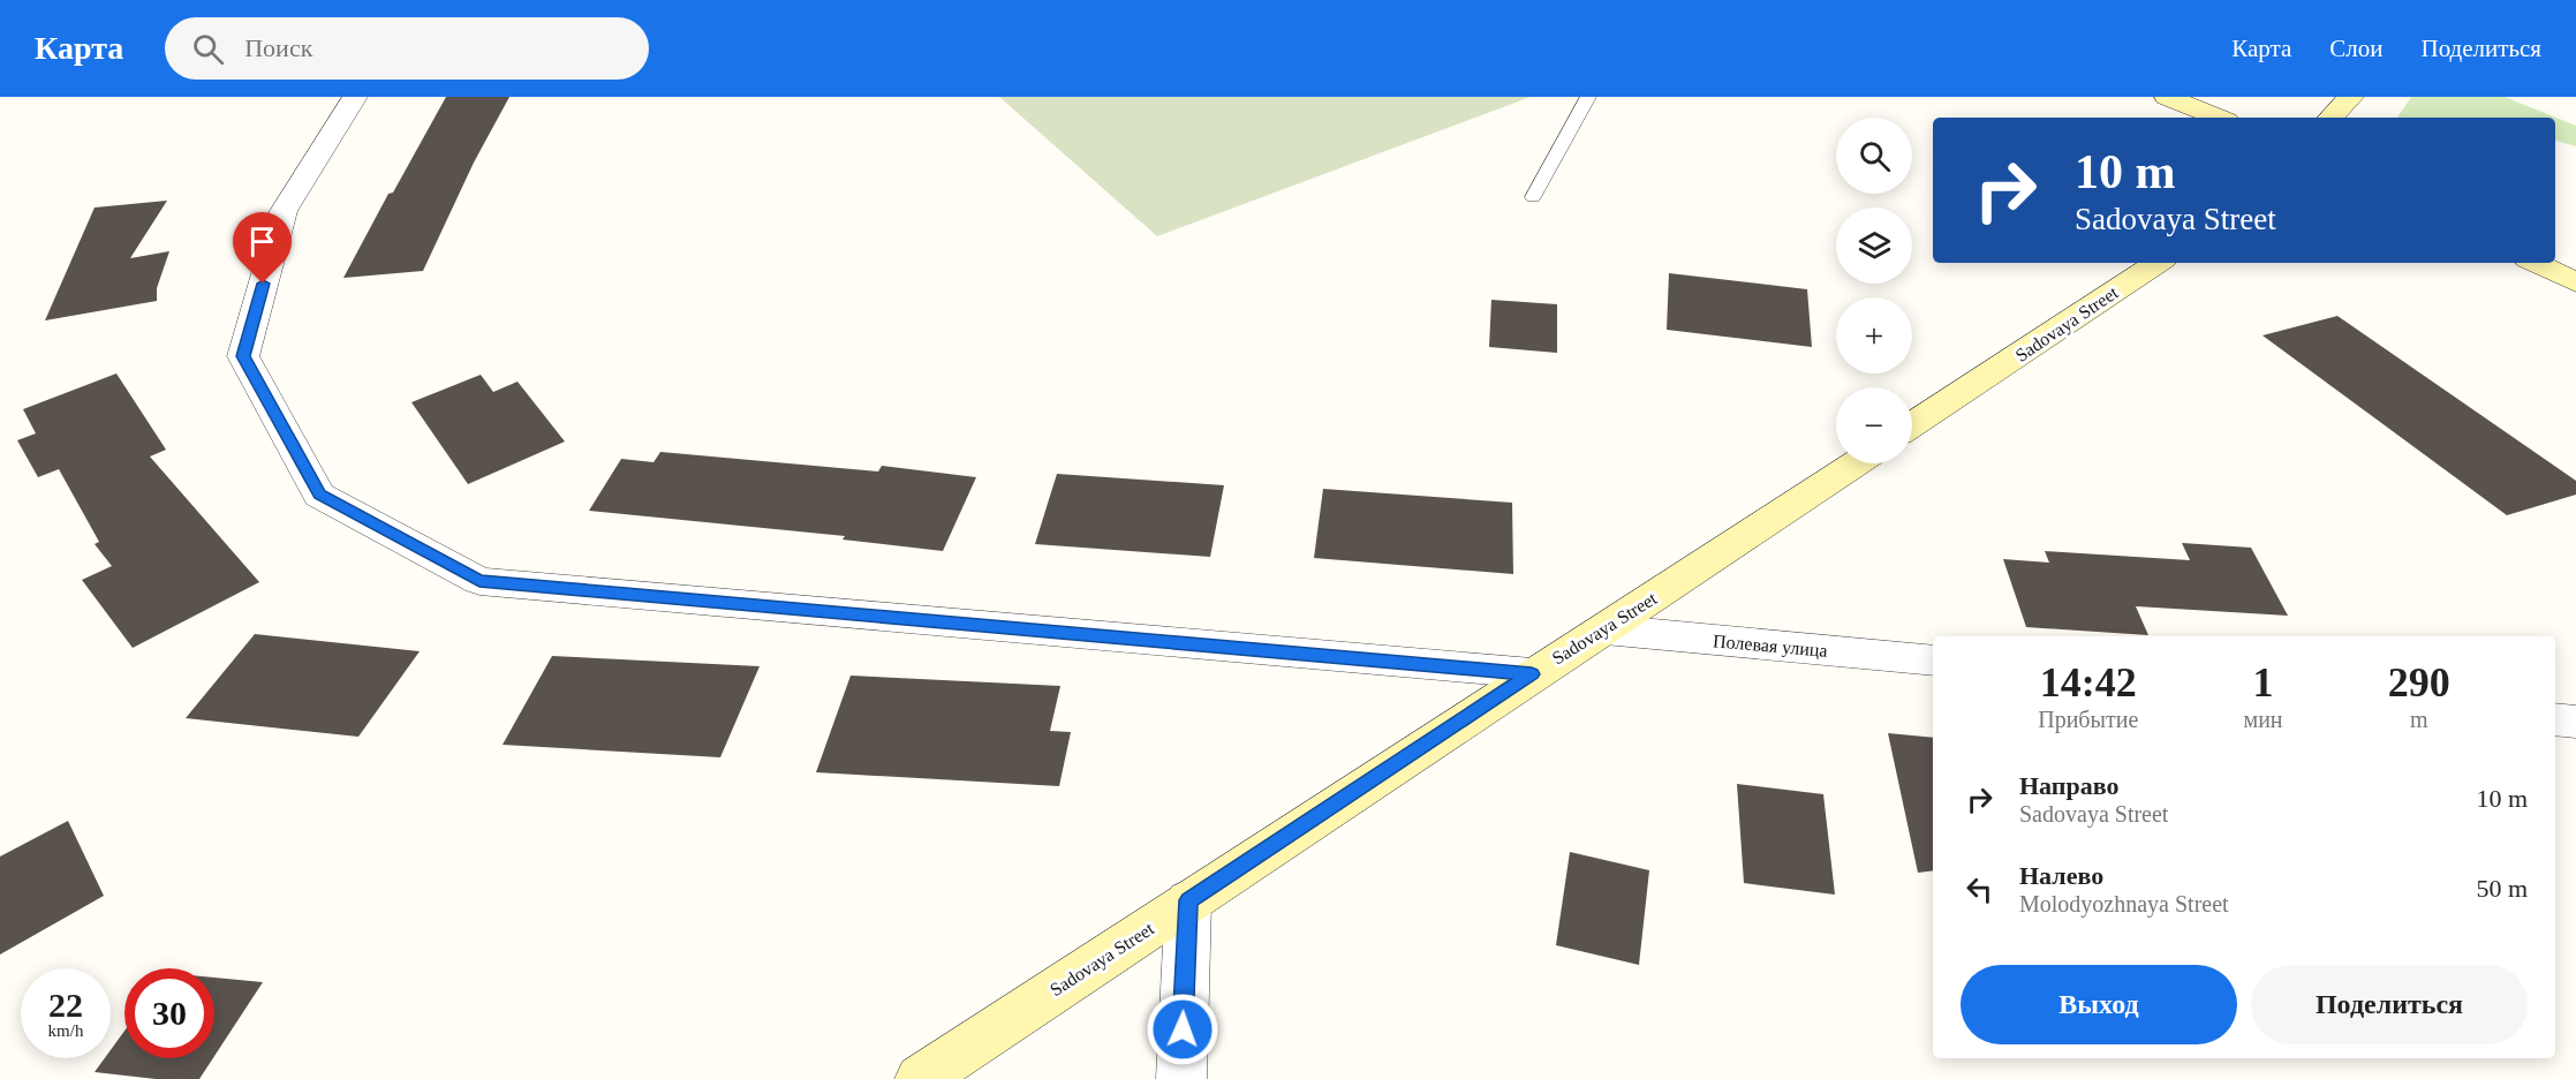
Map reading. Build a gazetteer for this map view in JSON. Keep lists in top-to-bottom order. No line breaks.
{"streets":{"main road":["Sadovaya Street"],"street":["Полевая улица"]},"crossings":[["Sadovaya Street","Полевая улица"]],"page":{"header":"Карта","search":"Поиск","nav":["Карта","Слои","Поделиться"],"map_buttons":["+","−"],"turn":["10 m","Sadovaya Street"],"eta":["14:42","Прибытие","1","мин","290","m"],"list":[{"name":"Направо","note":"Sadovaya Street","value":"10 m"},{"name":"Налево","note":"Molodyozhnaya Street","value":"50 m"}],"buttons":["Выход","Поделиться"],"speed":"22 km/h","limit":"30"}}
